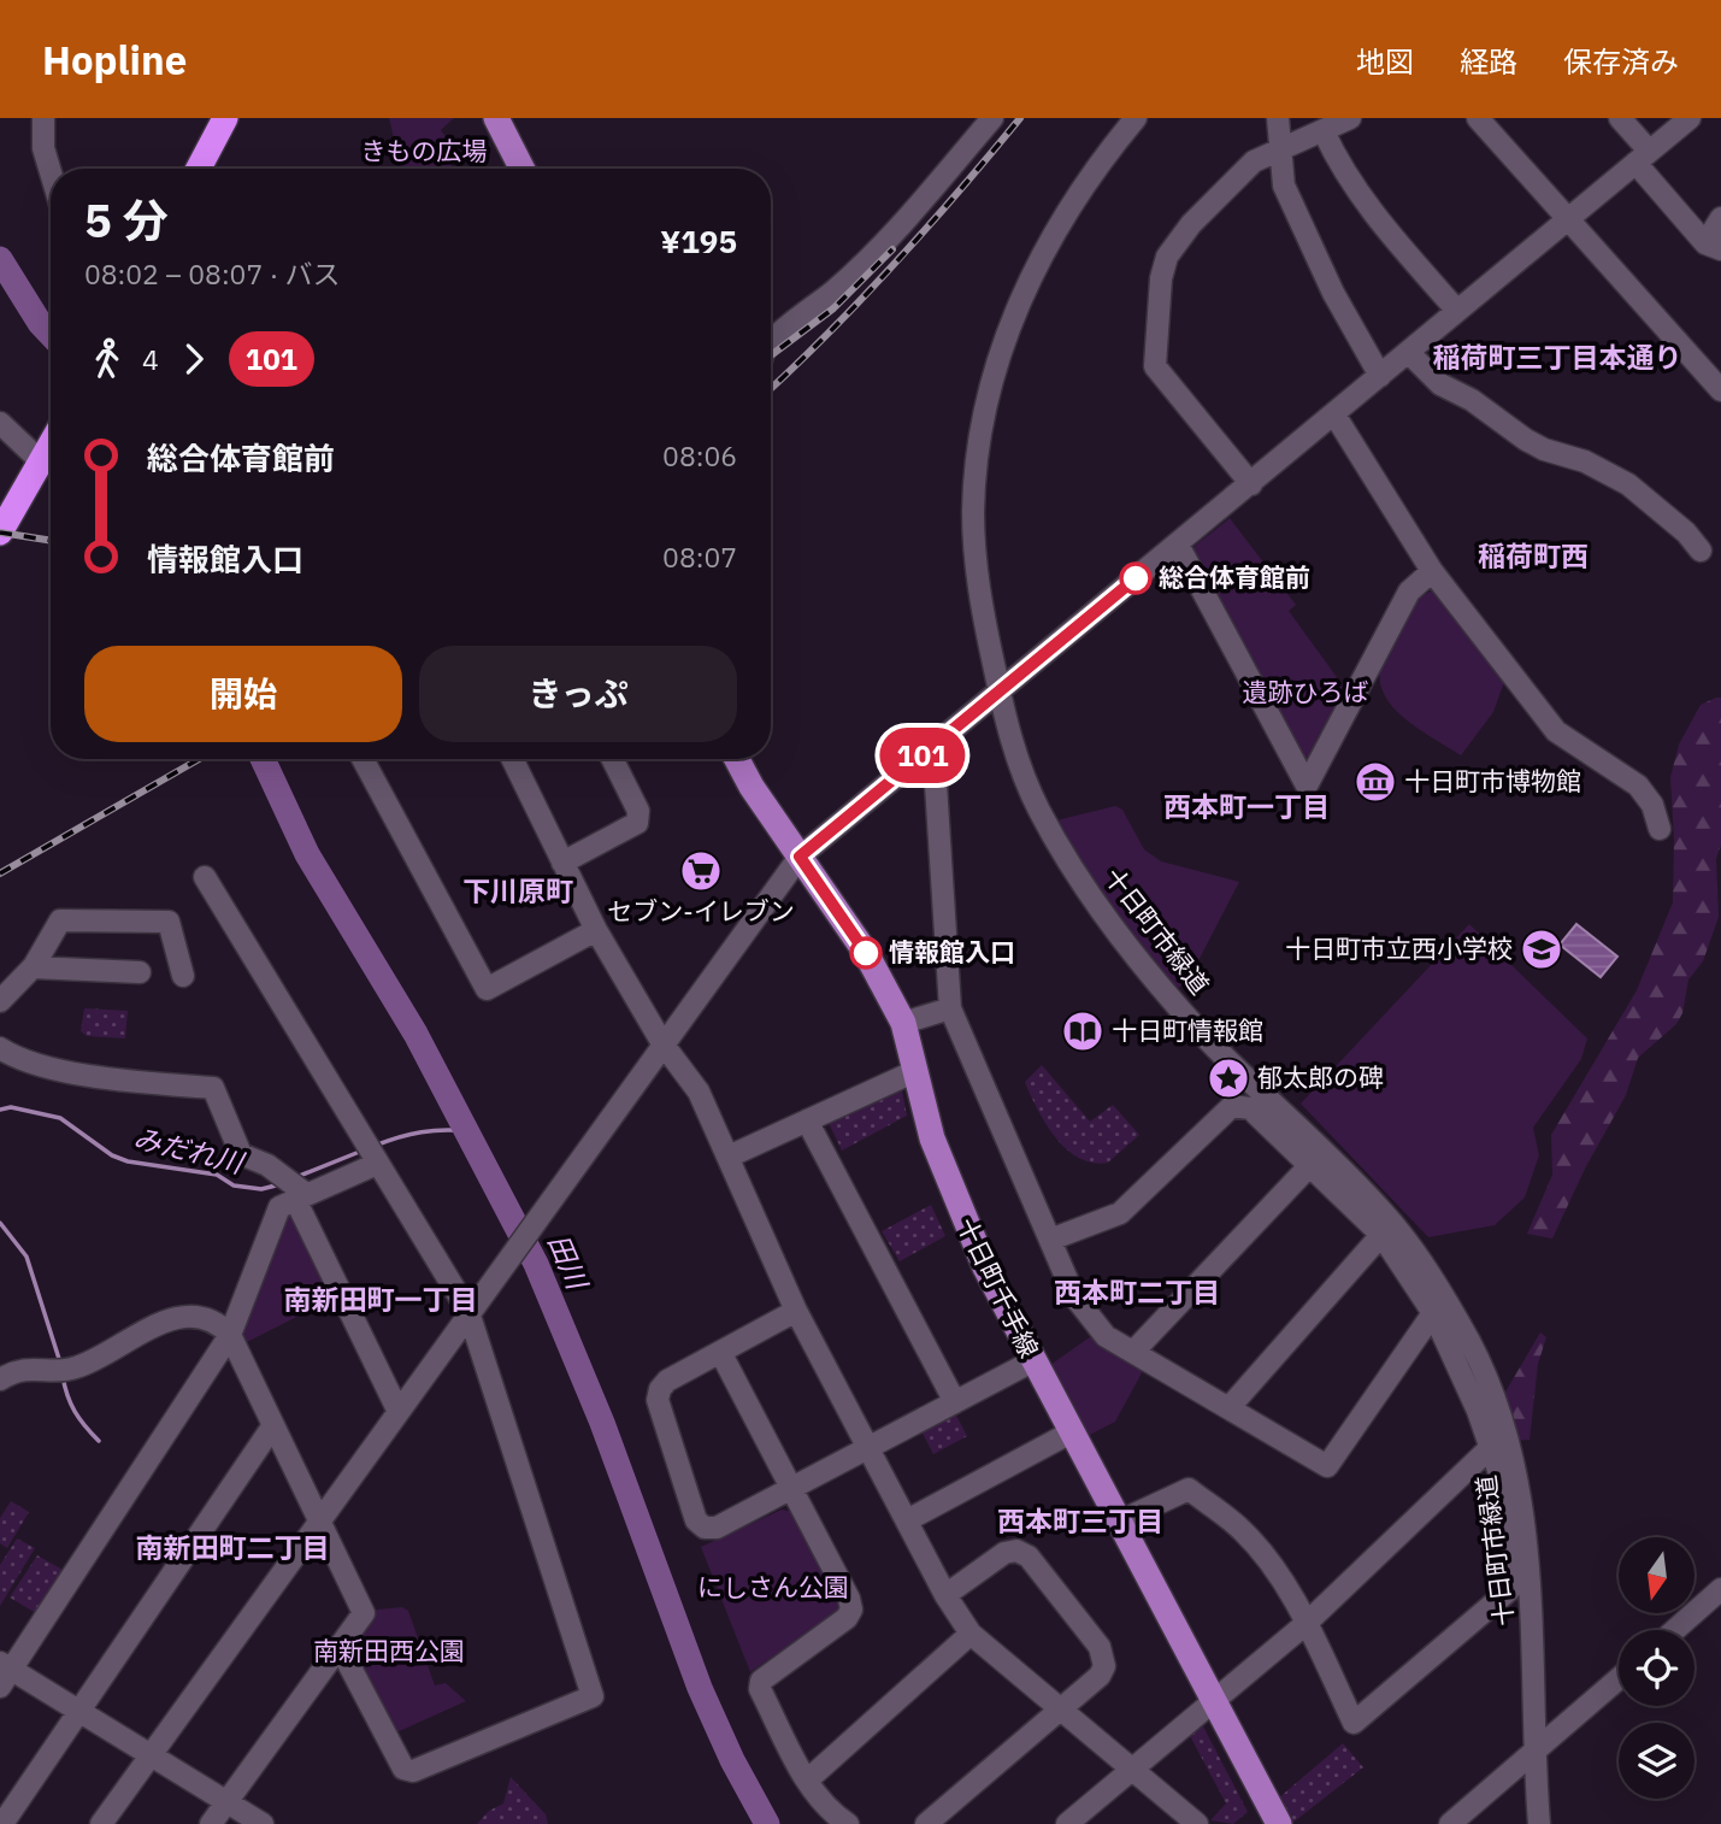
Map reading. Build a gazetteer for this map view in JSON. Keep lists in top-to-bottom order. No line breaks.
{"streets":{"main road":["十日町千手線"],"street":["十日町市緑道"]},"districts":["稲荷町三丁目本通り","稲荷町西","西本町一丁目","下川原町","西本町二丁目","南新田町一丁目","西本町三丁目","南新田町二丁目"],"water":["みだれ川","田川"],"parks":["きもの広場","遺跡ひろば","にしさん公園","南新田西公園"],"places":{"other":["総合体育館前","情報館入口"],"museum":["十日町市博物館"],"supermarket":["セブン-イレブン"],"school or university":["十日町市立西小学校"],"library":["十日町情報館"],"place":["郁太郎の碑"]},"lines":["bus line 101"],"north":"bottom","page":{"header":"Hopline","nav":["地図","経路","保存済み"],"on_map":"101","heading":["5 分","08:02 – 08:07 · バス","¥195"],"legs":["4","101"],"list":[{"name":"総合体育館前","value":"08:06"},{"name":"情報館入口","value":"08:07"}],"buttons":["開始","きっぷ"]}}
